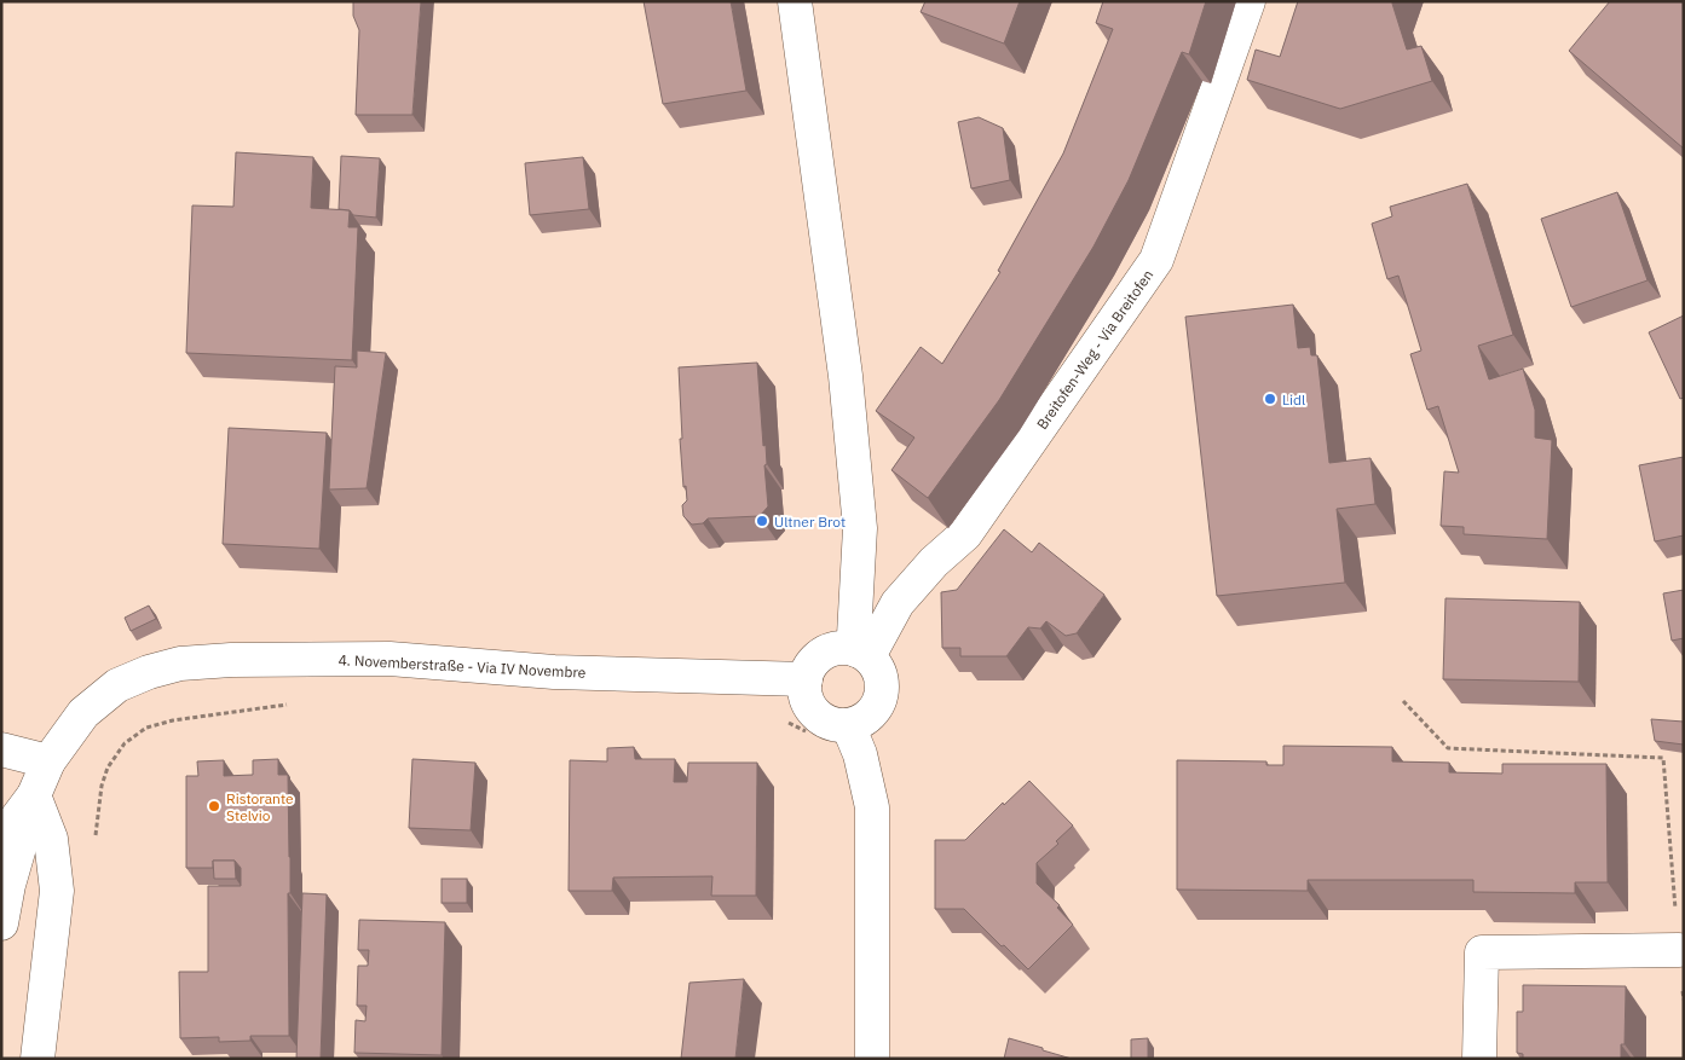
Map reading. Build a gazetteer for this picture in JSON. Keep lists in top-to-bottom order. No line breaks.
{"streets":{"main road":["Breitofen-Weg - Via Breitofen","4. Novemberstraße - Via IV Novembre"]},"crossings":[["Breitofen-Weg - Via Breitofen","4. Novemberstraße - Via IV Novembre"]],"places":["Lidl","Ultner Brot","Ristorante Stelvio"]}
